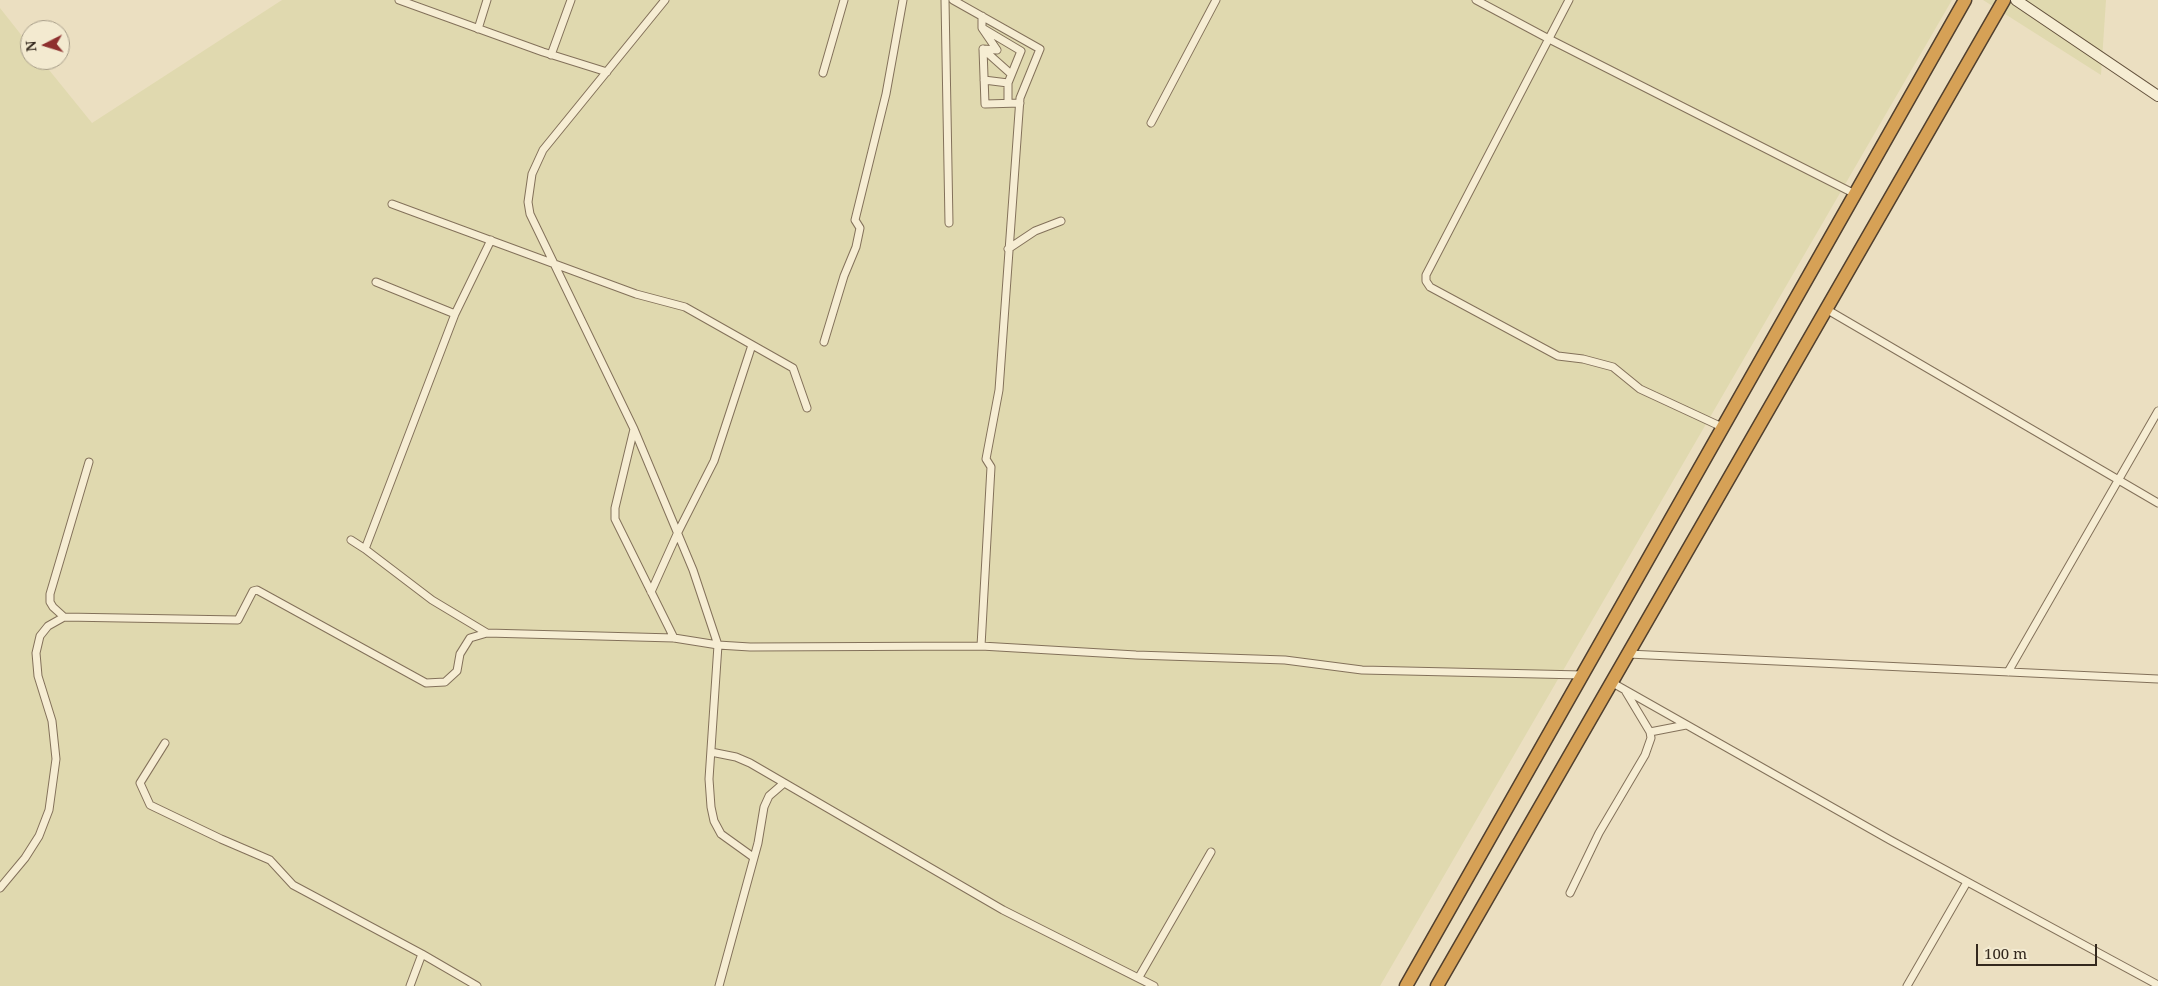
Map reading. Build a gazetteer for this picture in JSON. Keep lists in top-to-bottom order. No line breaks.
{"scale_bar":"100 m","north":"left"}
